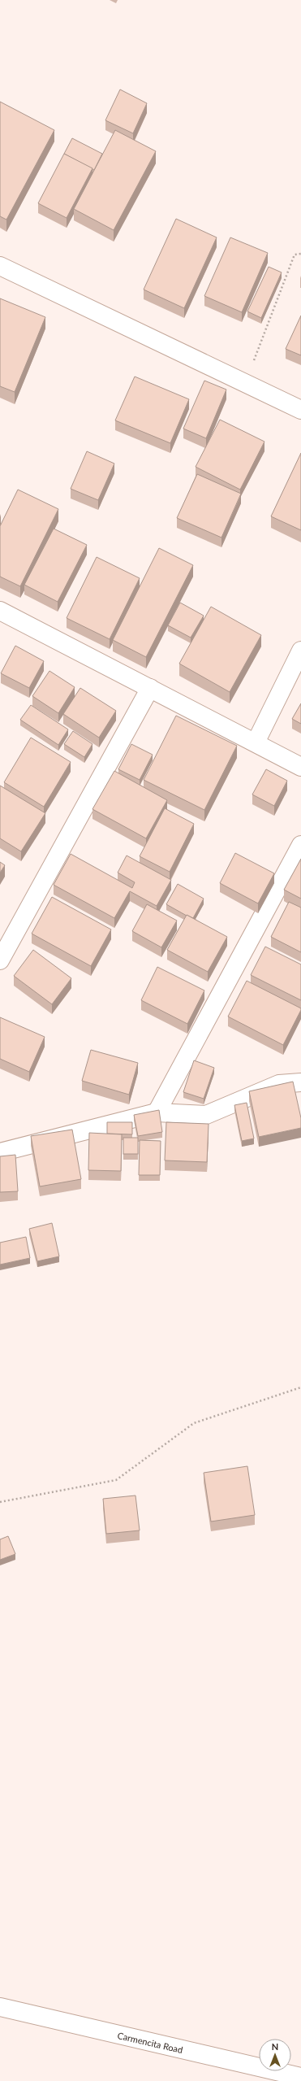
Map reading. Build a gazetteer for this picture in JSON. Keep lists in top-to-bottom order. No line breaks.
{"streets":{"street":["Carmencita Road"]},"north":"top"}
